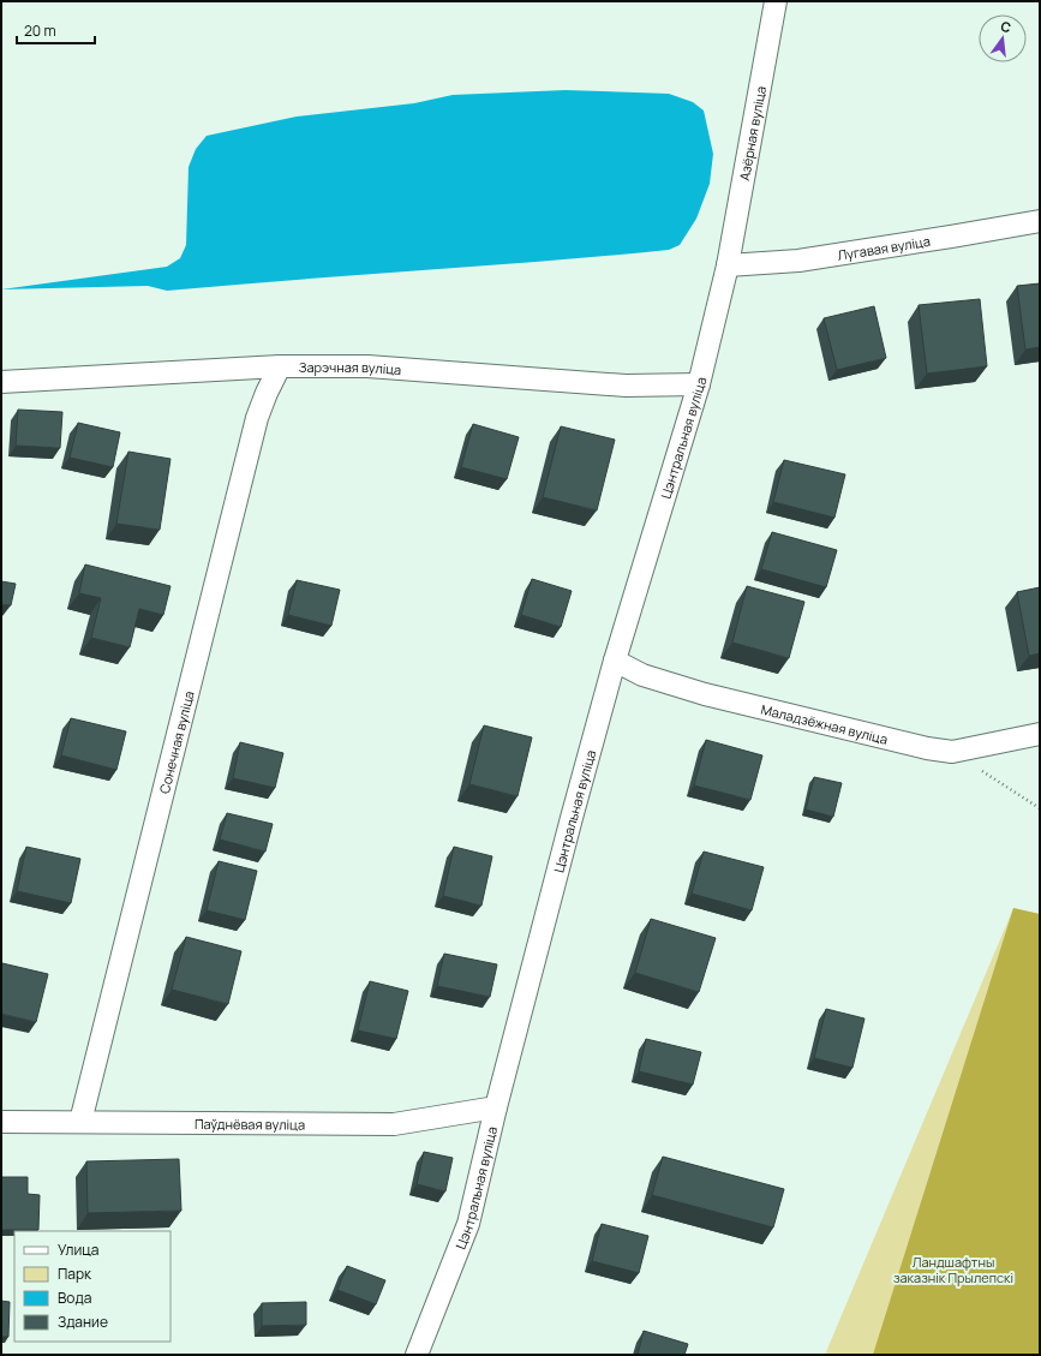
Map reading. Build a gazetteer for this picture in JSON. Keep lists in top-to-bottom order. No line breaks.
{"streets":{"street":["Азёрная вуліца","Лугавая вуліца","Зарэчная вуліца","Цэнтральная вуліца","Маладзёжная вуліца","Сонечная вуліца","Паўднёвая вуліца"]},"crossings":[["Азёрная вуліца","Лугавая вуліца"],["Азёрная вуліца","Цэнтральная вуліца"],["Лугавая вуліца","Цэнтральная вуліца"],["Зарэчная вуліца","Цэнтральная вуліца"],["Зарэчная вуліца","Сонечная вуліца"],["Цэнтральная вуліца","Маладзёжная вуліца"],["Цэнтральная вуліца","Паўднёвая вуліца"],["Сонечная вуліца","Паўднёвая вуліца"]],"parks":["Ландшафтны заказнік Прылепскі"],"legend":["Улица","Парк","Вода","Здание"],"scale_bar":"20 m","north":"top"}
